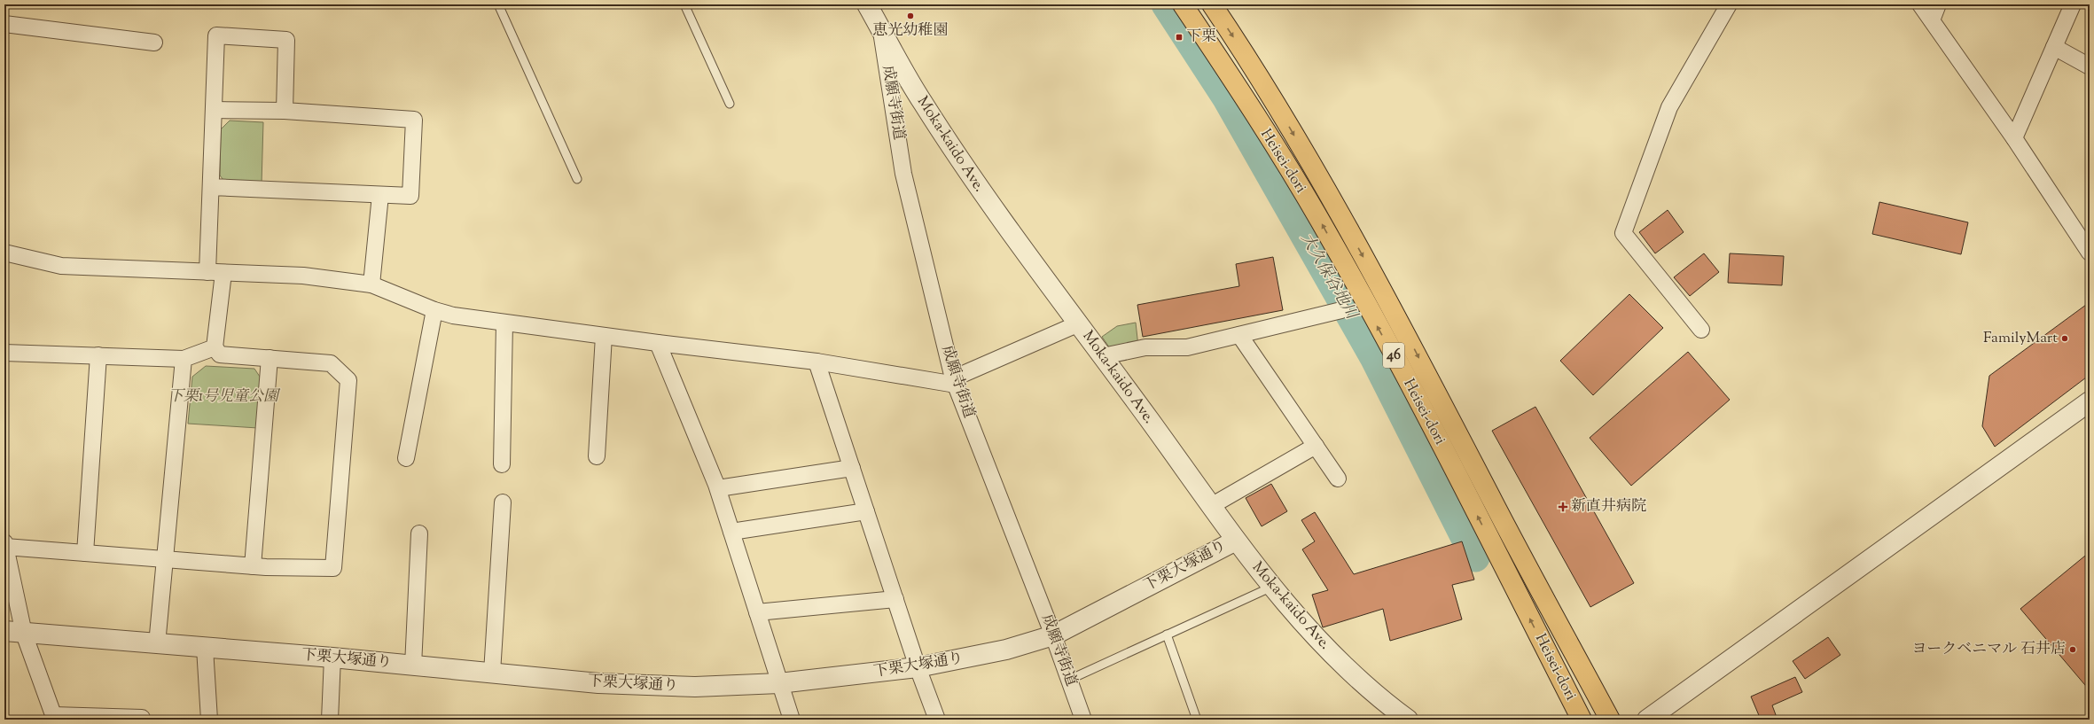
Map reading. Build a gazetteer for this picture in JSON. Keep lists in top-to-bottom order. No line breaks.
{"streets":{"main road":["Heisei-dori","46"],"street":["成願寺街道","Moka-kaido Ave.","下栗大塚通り"]},"crossings":[["成願寺街道","Moka-kaido Ave."],["成願寺街道","下栗大塚通り"],["Moka-kaido Ave.","下栗大塚通り"]],"water":["大久保谷地川"],"parks":["下栗1号児童公園"],"places":{"other":["恵光幼稚園","FamilyMart","ヨークベニマル 石井店"],"transit":["下栗"],"health":["新直井病院"]}}
